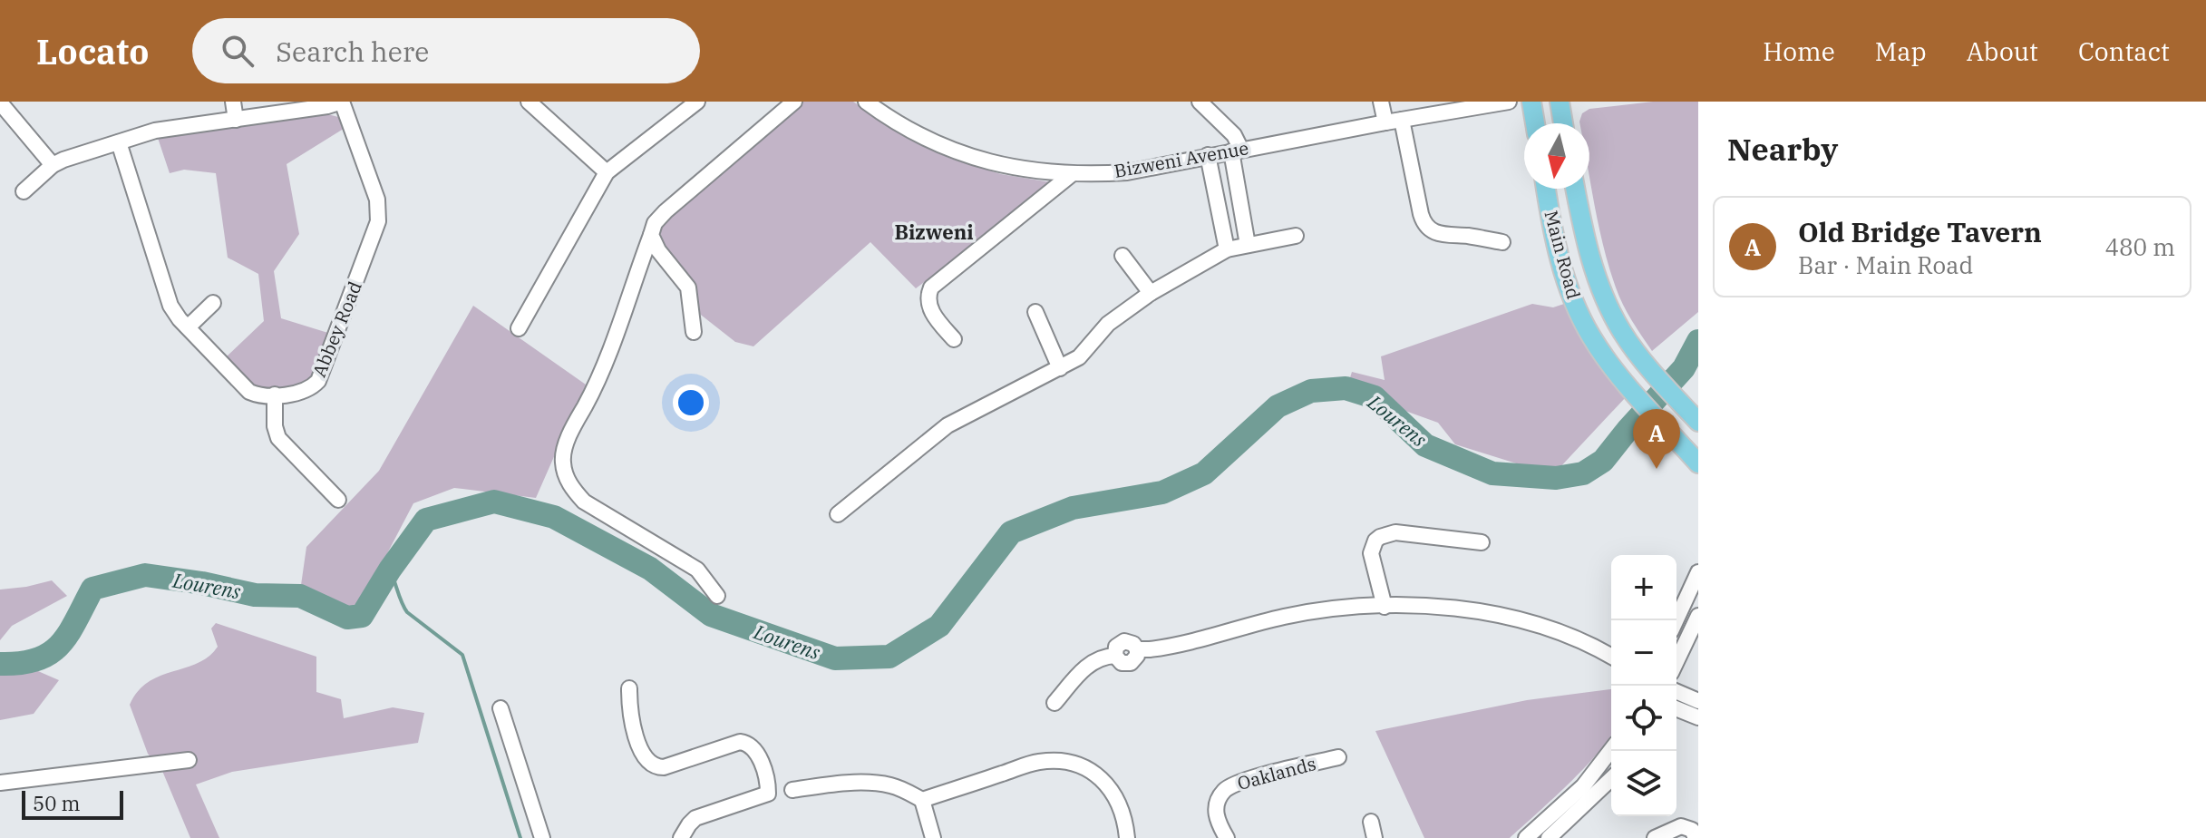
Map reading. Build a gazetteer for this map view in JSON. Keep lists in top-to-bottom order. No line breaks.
{"streets":{"main road":["Main Road"],"street":["Bizweni Avenue","Abbey Road","Oaklands"]},"districts":["Bizweni"],"water":["Lourens"],"scale_bar":"50 m","north":"bottom","page":{"header":"Locato","search":"Search here","nav":["Home","Map","About","Contact"],"heading":"Nearby","list":[{"mark":"A","name":"Old Bridge Tavern","note":"Bar · Main Road","value":"480 m"}],"pins":"A","map_buttons":["+","−"],"scale":"50 m"}}
